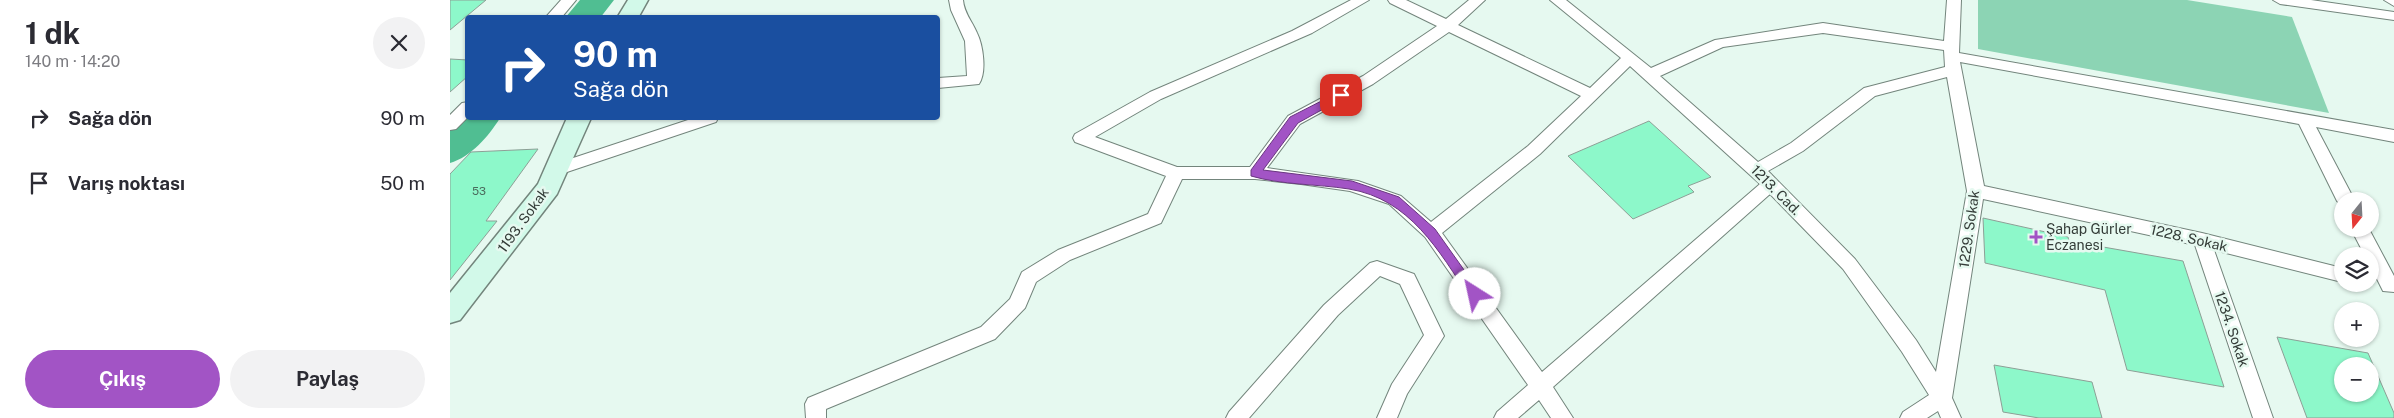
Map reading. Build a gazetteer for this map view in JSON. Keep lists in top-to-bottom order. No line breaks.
{"streets":{"street":["1213. Cad.","1193. Sokak","1229. Sokak","1228. Sokak","1234. Sokak"]},"crossings":[["1213. Cad.","1229. Sokak"],["1229. Sokak","1228. Sokak"],["1228. Sokak","1234. Sokak"]],"places":{"health":["Şahap Gürler Eczanesi"]},"house_numbers":["53"],"north":"bottom","page":{"heading":["1 dk","140 m · 14:20"],"turn":["90 m","Sağa dön"],"list":[{"name":"Sağa dön","value":"90 m"},{"name":"Varış noktası","value":"50 m"}],"map_buttons":["+","−"],"buttons":["Çıkış","Paylaş"]}}
